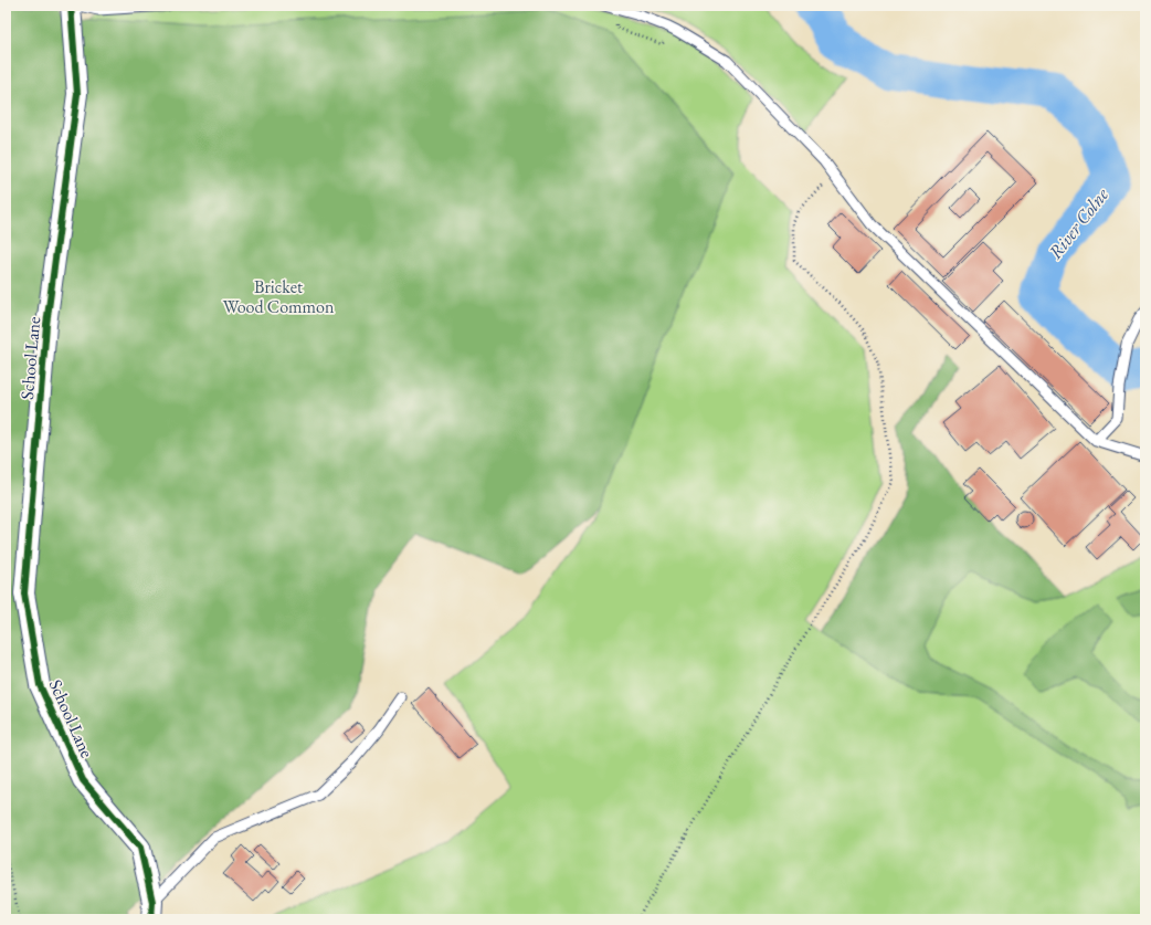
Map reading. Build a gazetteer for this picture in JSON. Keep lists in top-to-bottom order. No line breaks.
{"streets":{"street":["School Lane"]},"water":["River Colne"],"parks":["Bricket Wood Common"]}
